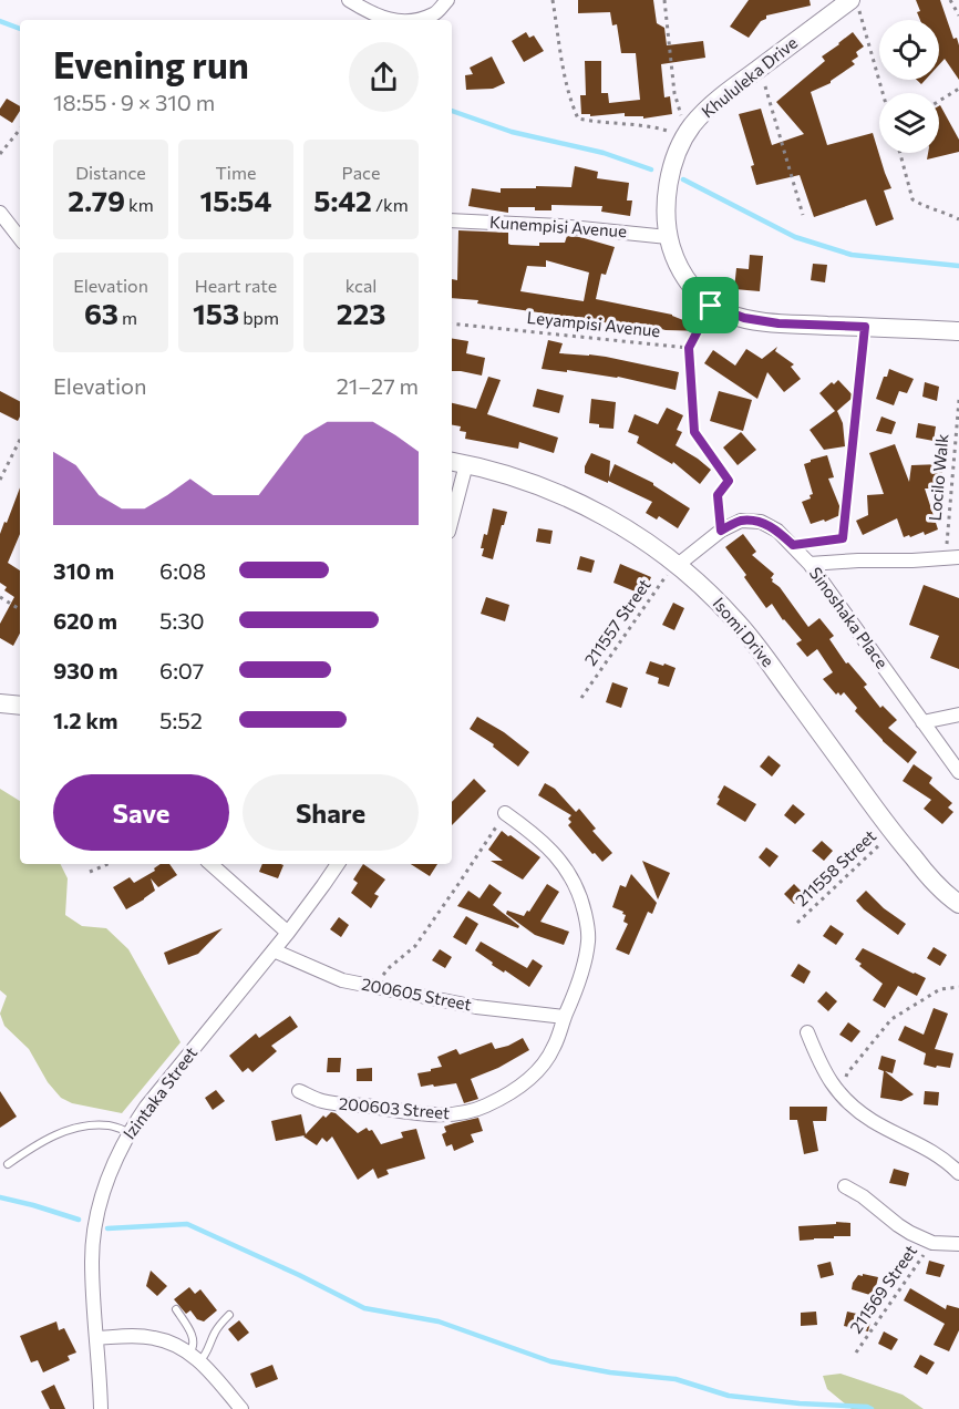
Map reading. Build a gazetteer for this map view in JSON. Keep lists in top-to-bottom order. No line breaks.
{"streets":{"street":["Khululeka Drive","Kunempisi Avenue","Sinoshaka Place","Isomi Drive","200605 Street","Izintaka Street","200603 Street"],"path":["Leyampisi Avenue","Locilo Walk","211557 Street","211558 Street","211569 Street"]},"crossings":[["Khululeka Drive","Kunempisi Avenue"],["Sinoshaka Place","211557 Street"],["Sinoshaka Place","Isomi Drive"],["211557 Street","Isomi Drive"],["Isomi Drive","211558 Street"],["200605 Street","Izintaka Street"],["200605 Street","200603 Street"]],"page":{"heading":["Evening run","18:55 · 9 × 310 m"],"stats":[["Distance","2.79 km"],["Time","15:54"],["Pace","5:42 /km"],["Elevation","63 m"],["Heart rate","153 bpm"],["kcal","223"]],"chart":["Elevation","21–27 m"],"list":[{"name":"310 m","note":"6:08"},{"name":"620 m","note":"5:30"},{"name":"930 m","note":"6:07"},{"name":"1.2 km","note":"5:52"}],"buttons":["Save","Share"]}}
